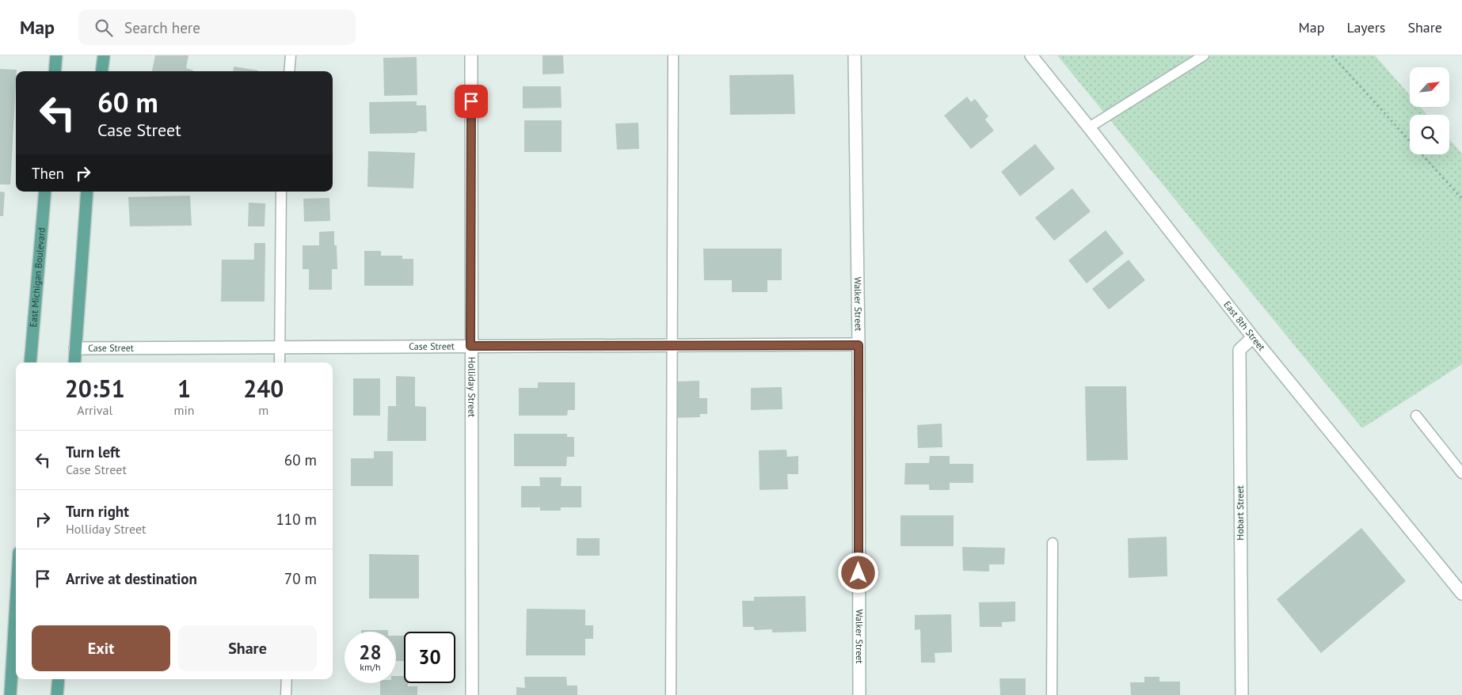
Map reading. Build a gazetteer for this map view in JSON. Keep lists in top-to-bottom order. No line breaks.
{"streets":{"main road":["East Michigan Boulevard"],"street":["Walker Street","East 8th Street","Case Street","Holliday Street","Hobart Street"]},"crossings":[["Walker Street","Case Street"],["East 8th Street","Hobart Street"],["Case Street","Holliday Street"]],"north":"top right","page":{"header":"Map","search":"Search here","nav":["Map","Layers","Share"],"turn":["60 m","Case Street"],"then":"Then","eta":["20:51","Arrival","1","min","240","m"],"list":[{"name":"Turn left","note":"Case Street","value":"60 m"},{"name":"Turn right","note":"Holliday Street","value":"110 m"},{"name":"Arrive at destination","value":"70 m"}],"buttons":["Exit","Share"],"speed":"28 km/h","limit":"30"}}
